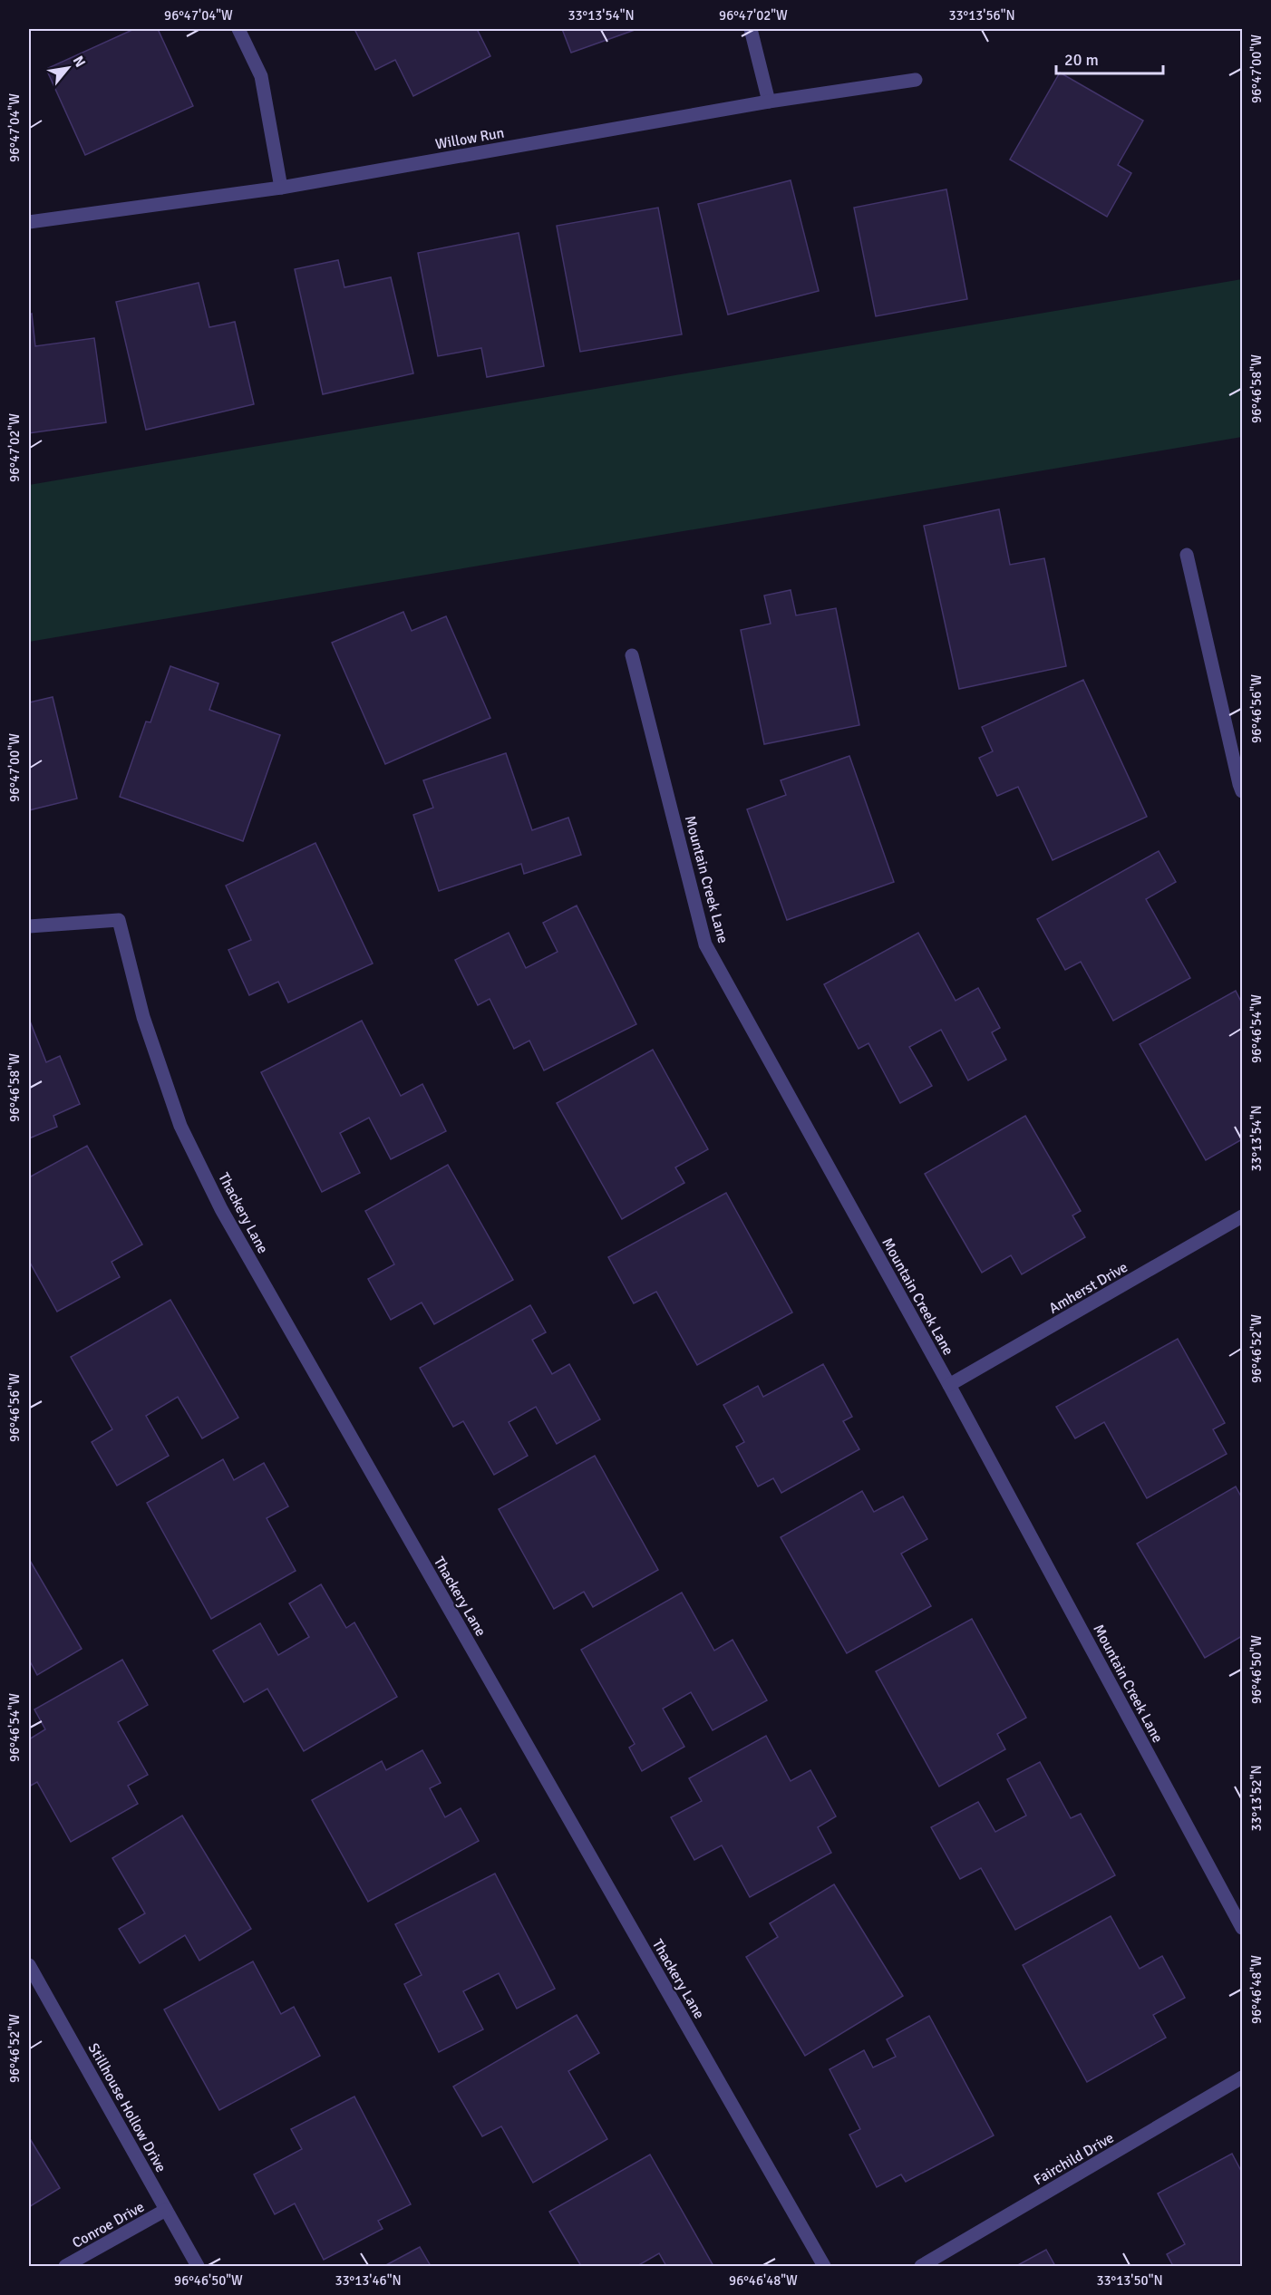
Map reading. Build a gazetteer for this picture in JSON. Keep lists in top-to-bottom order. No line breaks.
{"streets":{"street":["Willow Run","Mountain Creek Lane","Thackery Lane","Amherst Drive","Stillhouse Hollow Drive","Fairchild Drive","Conroe Drive"]},"crossings":[["Mountain Creek Lane","Amherst Drive"],["Stillhouse Hollow Drive","Conroe Drive"]],"scale_bar":"20 m","north":"top right","coordinates":["96°47'04\"W","33°13'54\"N","96°47'02\"W","33°13'56\"N","96°47'00\"W","96°46'58\"W","96°46'56\"W","96°46'54\"W","96°46'52\"W","96°46'50\"W","33°13'52\"N","96°46'48\"W","33°13'46\"N","33°13'50\"N"]}
